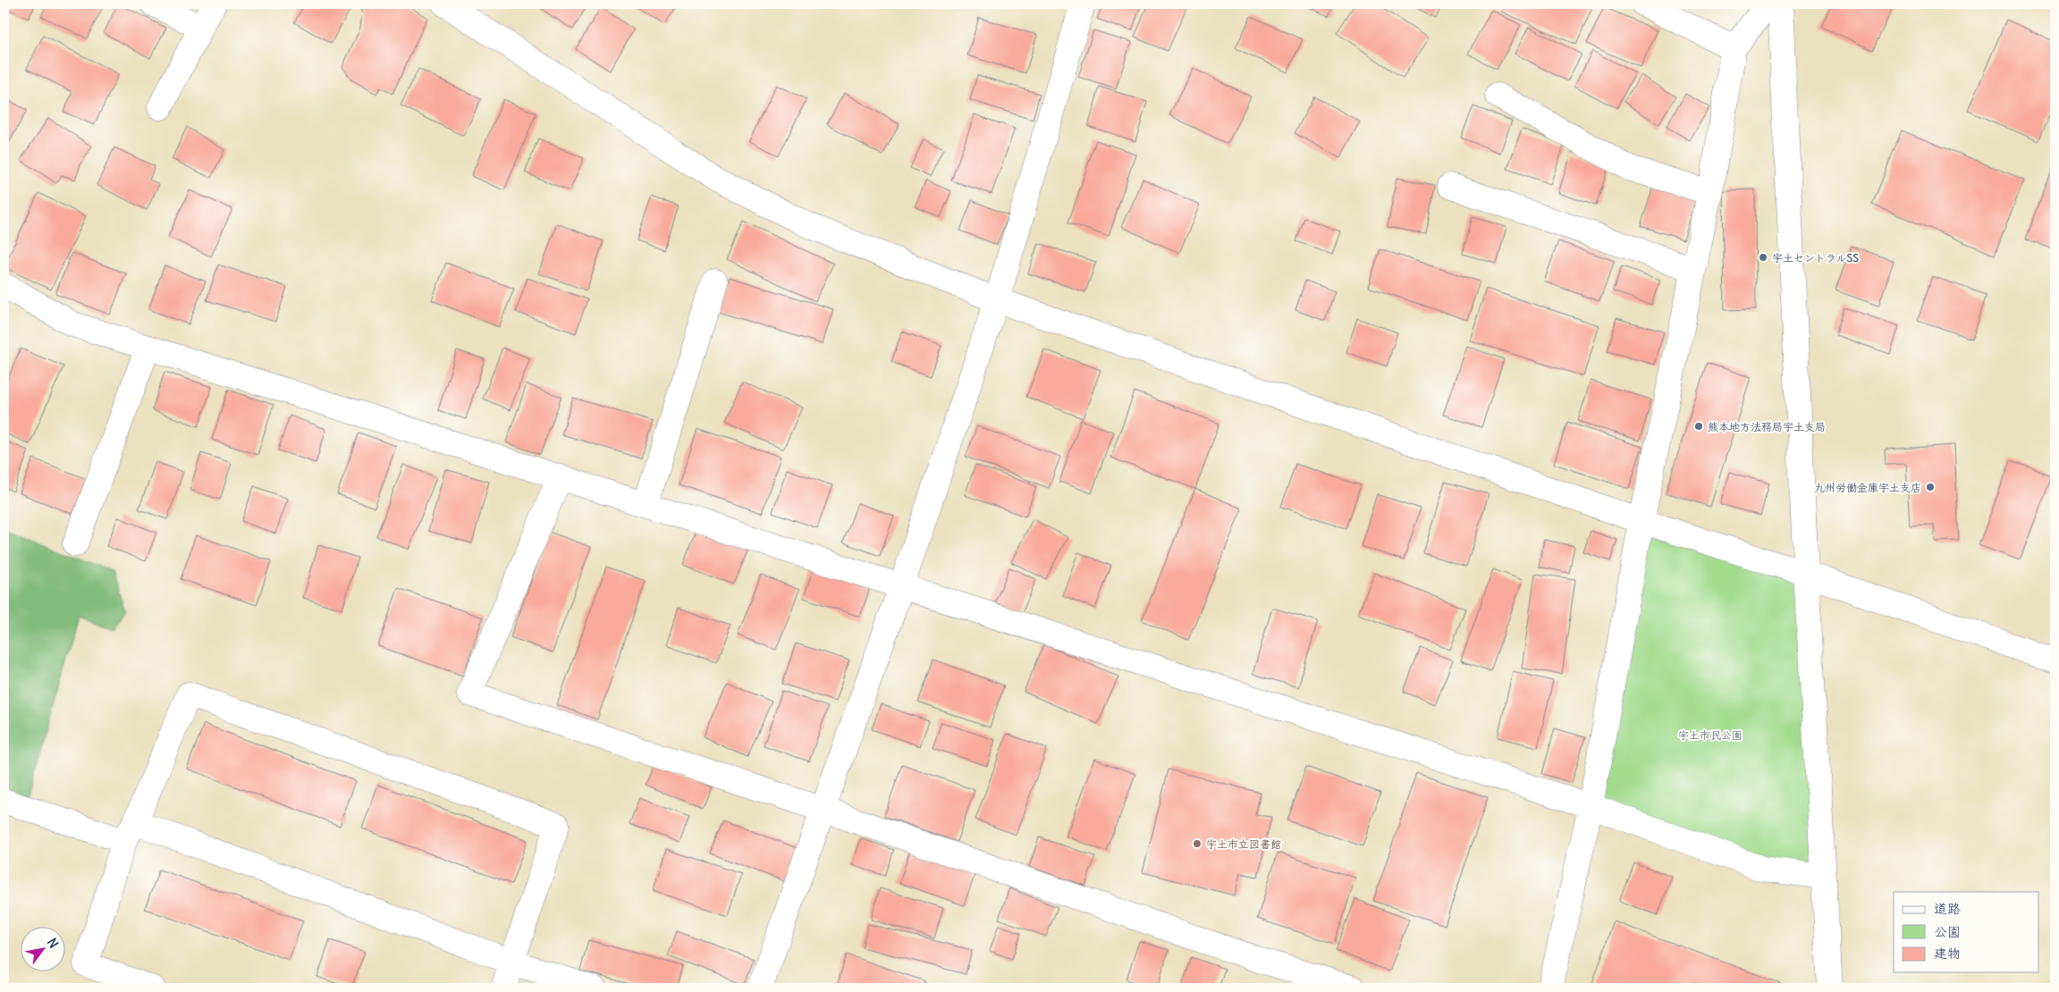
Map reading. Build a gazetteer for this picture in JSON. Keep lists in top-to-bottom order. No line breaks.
{"parks":["宇土市民公園"],"places":["宇土セントラルSS","熊本地方法務局宇土支局","九州労働金庫宇土支店","宇土市立図書館"],"legend":["道路","公園","建物"],"north":"top right"}
